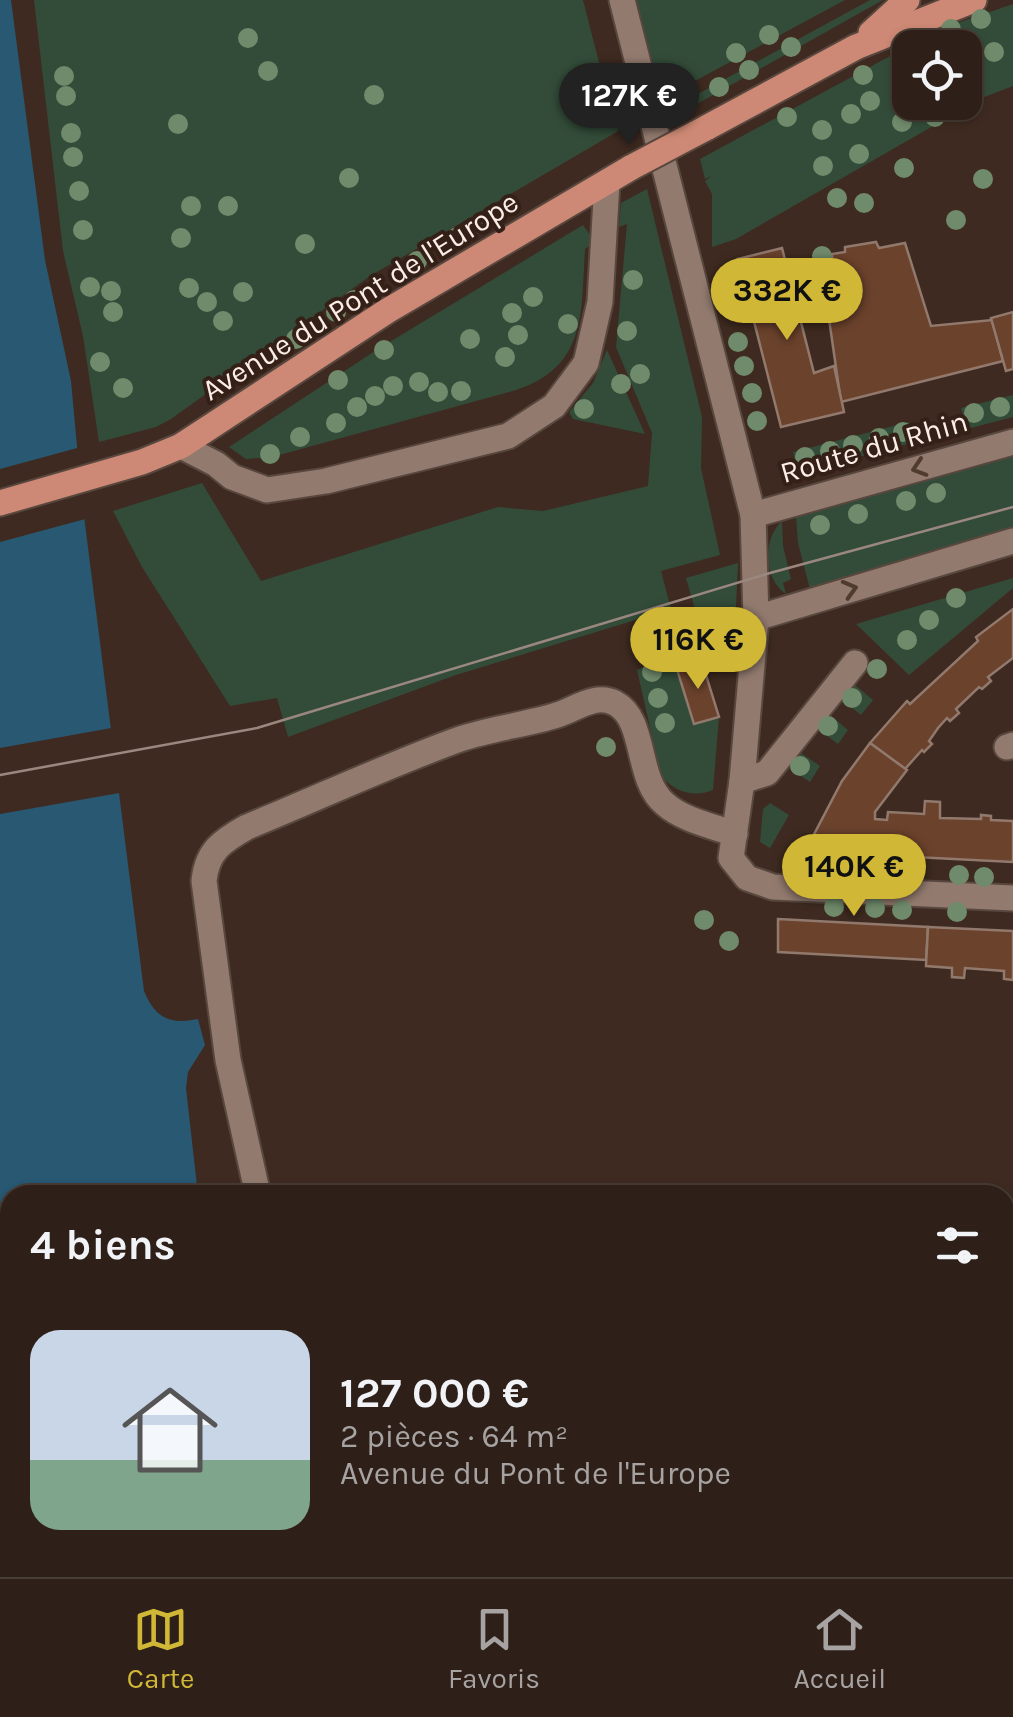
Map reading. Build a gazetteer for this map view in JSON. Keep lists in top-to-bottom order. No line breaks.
{"streets":{"main road":["Avenue du Pont de l'Europe"],"street":["Route du Rhin"]},"page":{"price":["127K €","332K €","116K €","140K €"],"heading":"4 biens","list":[{"name":"127 000 €","note":"2 pièces · 64 m² · Avenue du Pont de l'Europe"}],"tabs":["Carte","Favoris","Accueil"]}}
